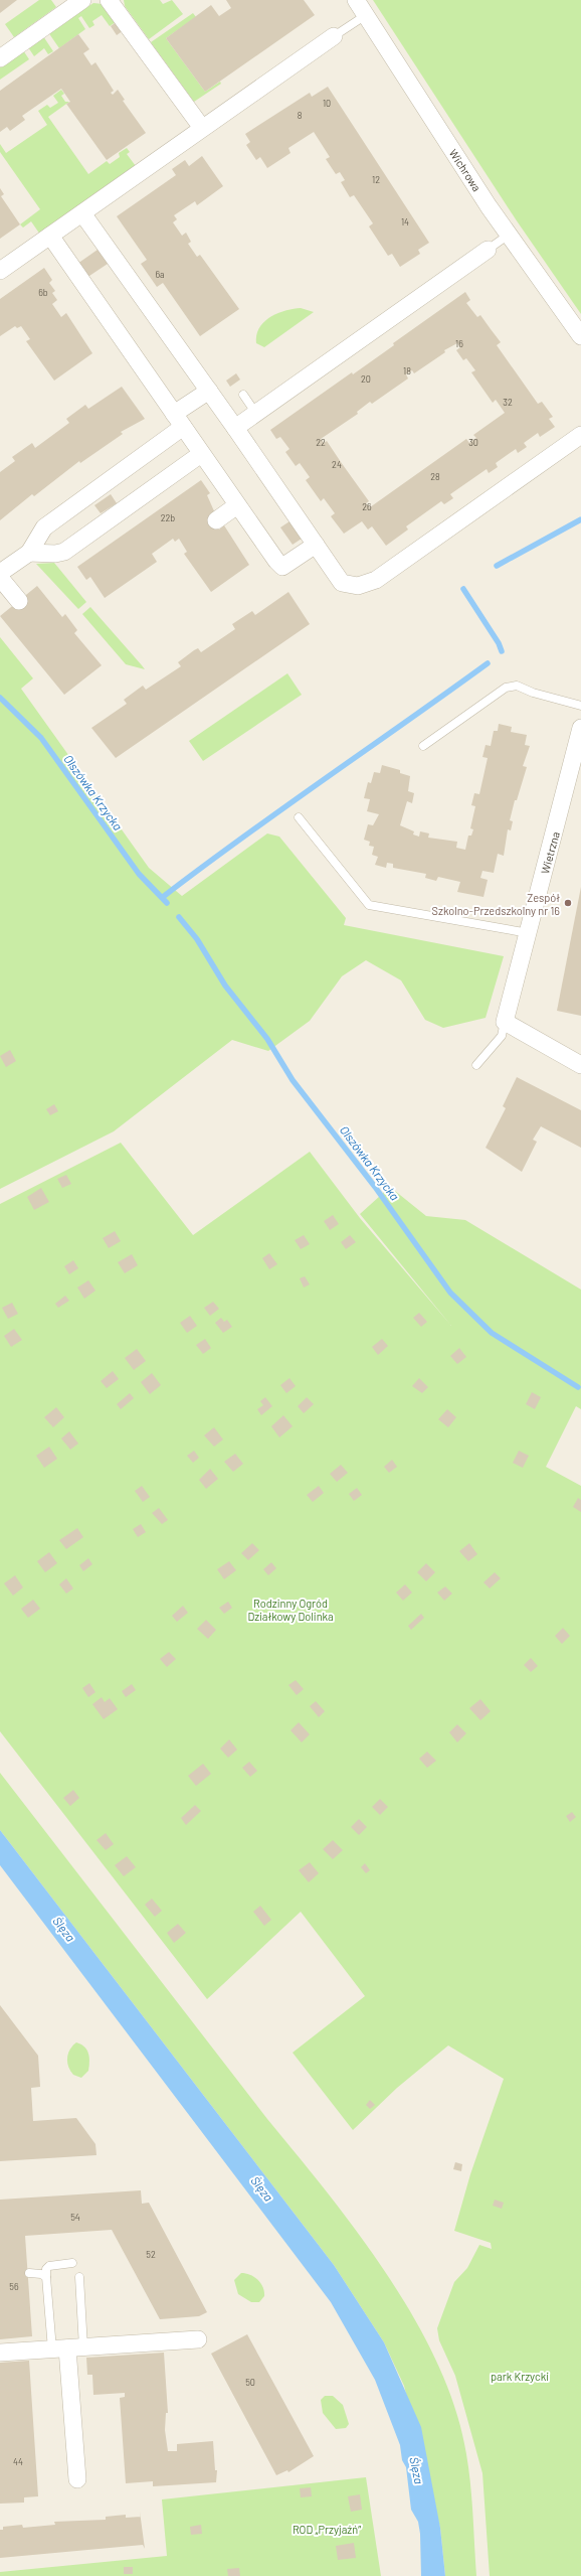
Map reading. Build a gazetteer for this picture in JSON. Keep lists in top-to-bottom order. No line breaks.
{"streets":{"street":["Wichrowa","Wietrzna"]},"water":["Olszówka Krzycka","Ślęza"],"parks":["Rodzinny Ogród Działkowy Dolinka","park Krzycki","ROD „Przyjaźń”"],"places":["Zespół Szkolno-Przedszkolny nr 16"],"house_numbers":["10","8","12","14","6a","6b","16","18","20","32","22","30","24","28","26","22b","54","52","56","50","44"]}
